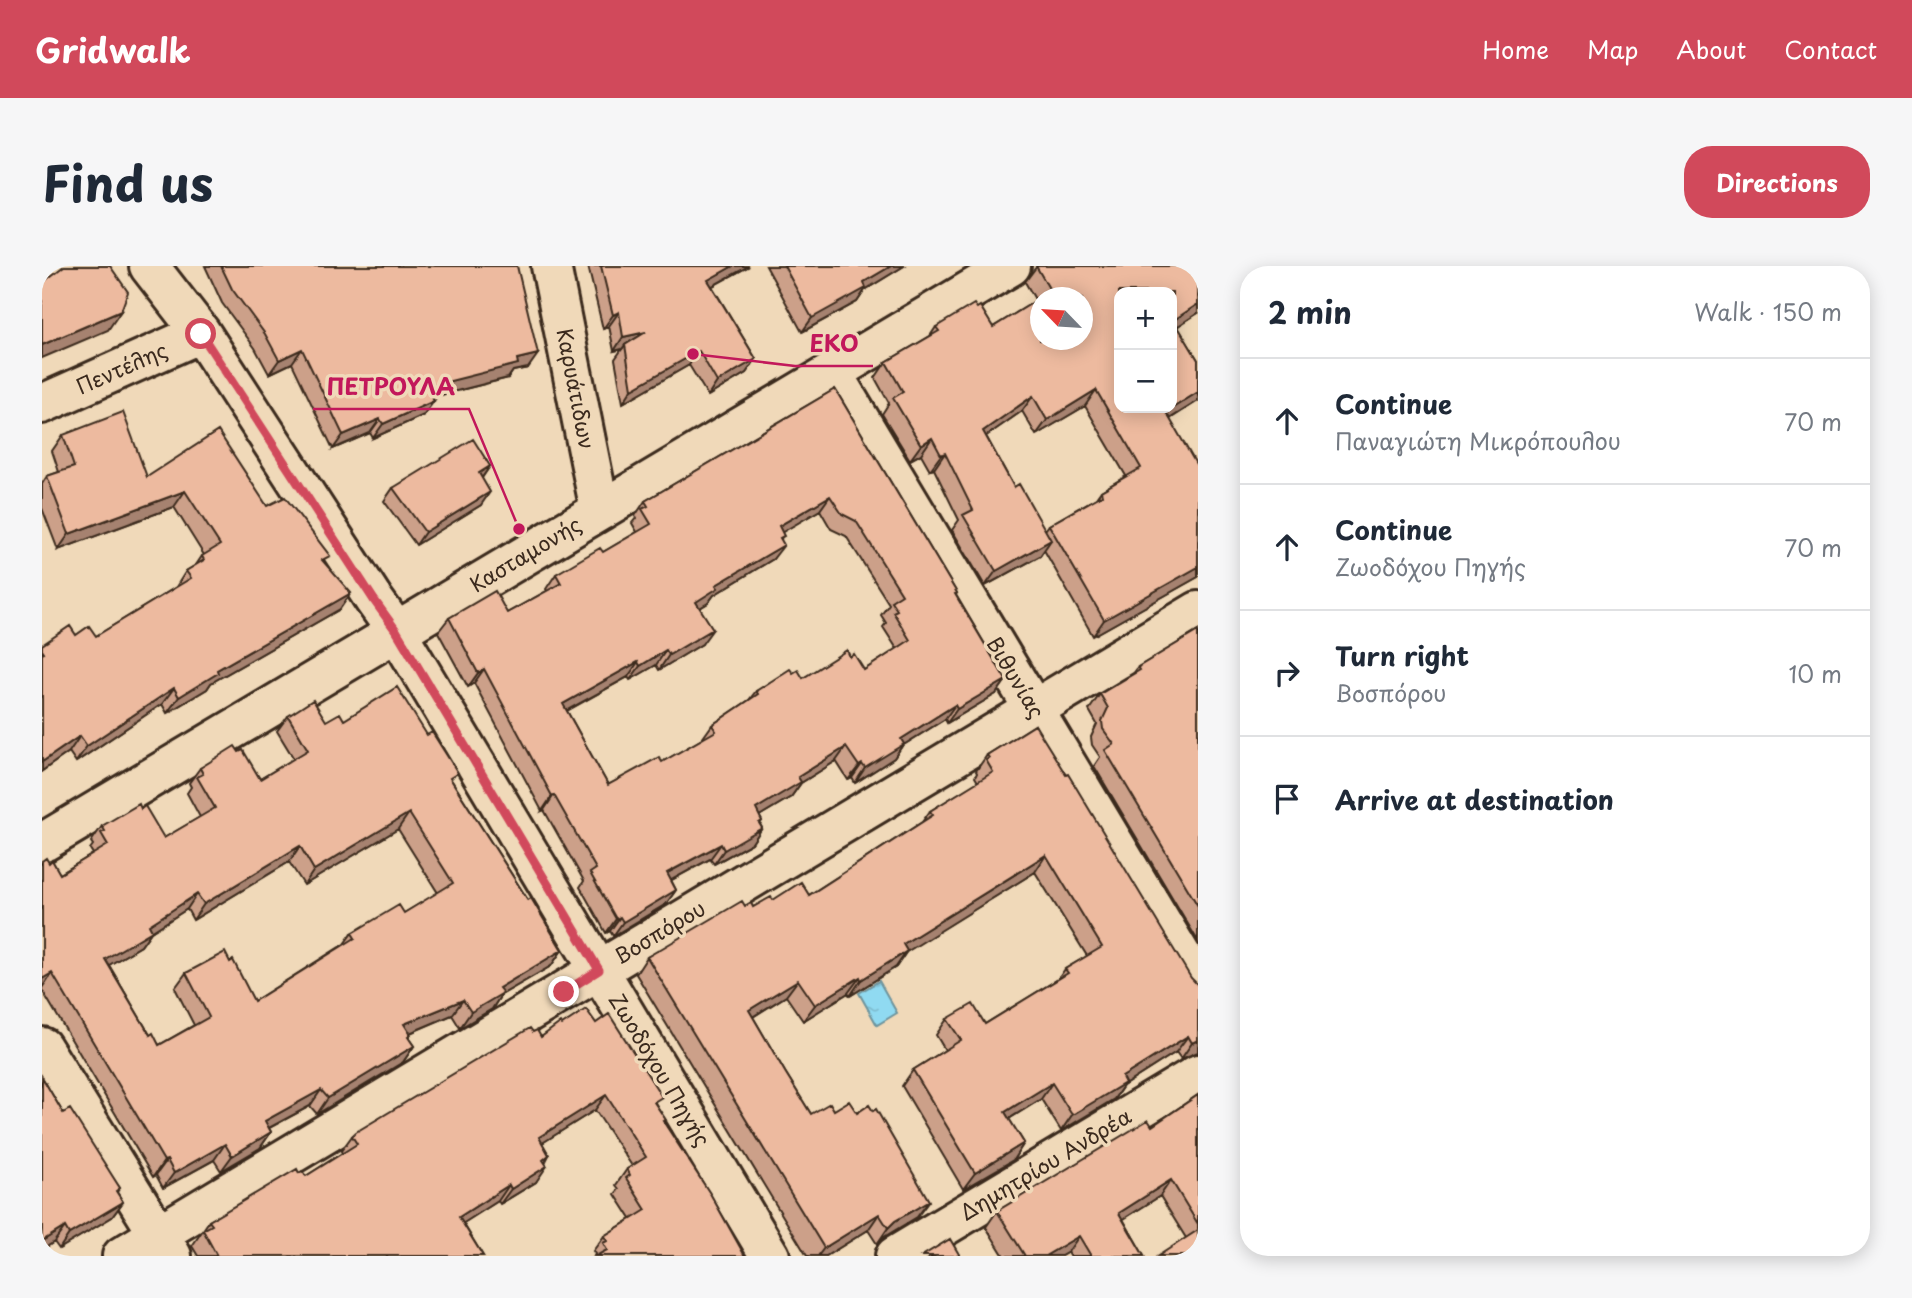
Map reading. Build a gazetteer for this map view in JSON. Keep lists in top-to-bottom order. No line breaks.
{"streets":{"street":["Πεντέλης","Καρυάτιδων","Κασταμονής","Βιθυνίας","Βοσπόρου","Ζωοδόχου Πηγής","Δημητρίου Ανδρέα"]},"crossings":[["Πεντέλης","Ζωοδόχου Πηγής"],["Καρυάτιδων","Κασταμονής"],["Κασταμονής","Βιθυνίας"],["Κασταμονής","Ζωοδόχου Πηγής"],["Βιθυνίας","Βοσπόρου"],["Βοσπόρου","Ζωοδόχου Πηγής"]],"places":["EKO","ΠΕΤΡΟΥΛΑ"],"north":"top left","page":{"header":"Gridwalk","nav":["Home","Map","About","Contact"],"title":"Find us","buttons":"Directions","heading":["2 min","Walk · 150 m"],"map_buttons":["+","−"],"list":[["Continue","Παναγιώτη Μικρόπουλου","70 m"],["Continue","Ζωοδόχου Πηγής","70 m"],["Turn right","Βοσπόρου","10 m"],"Arrive at destination"]}}
